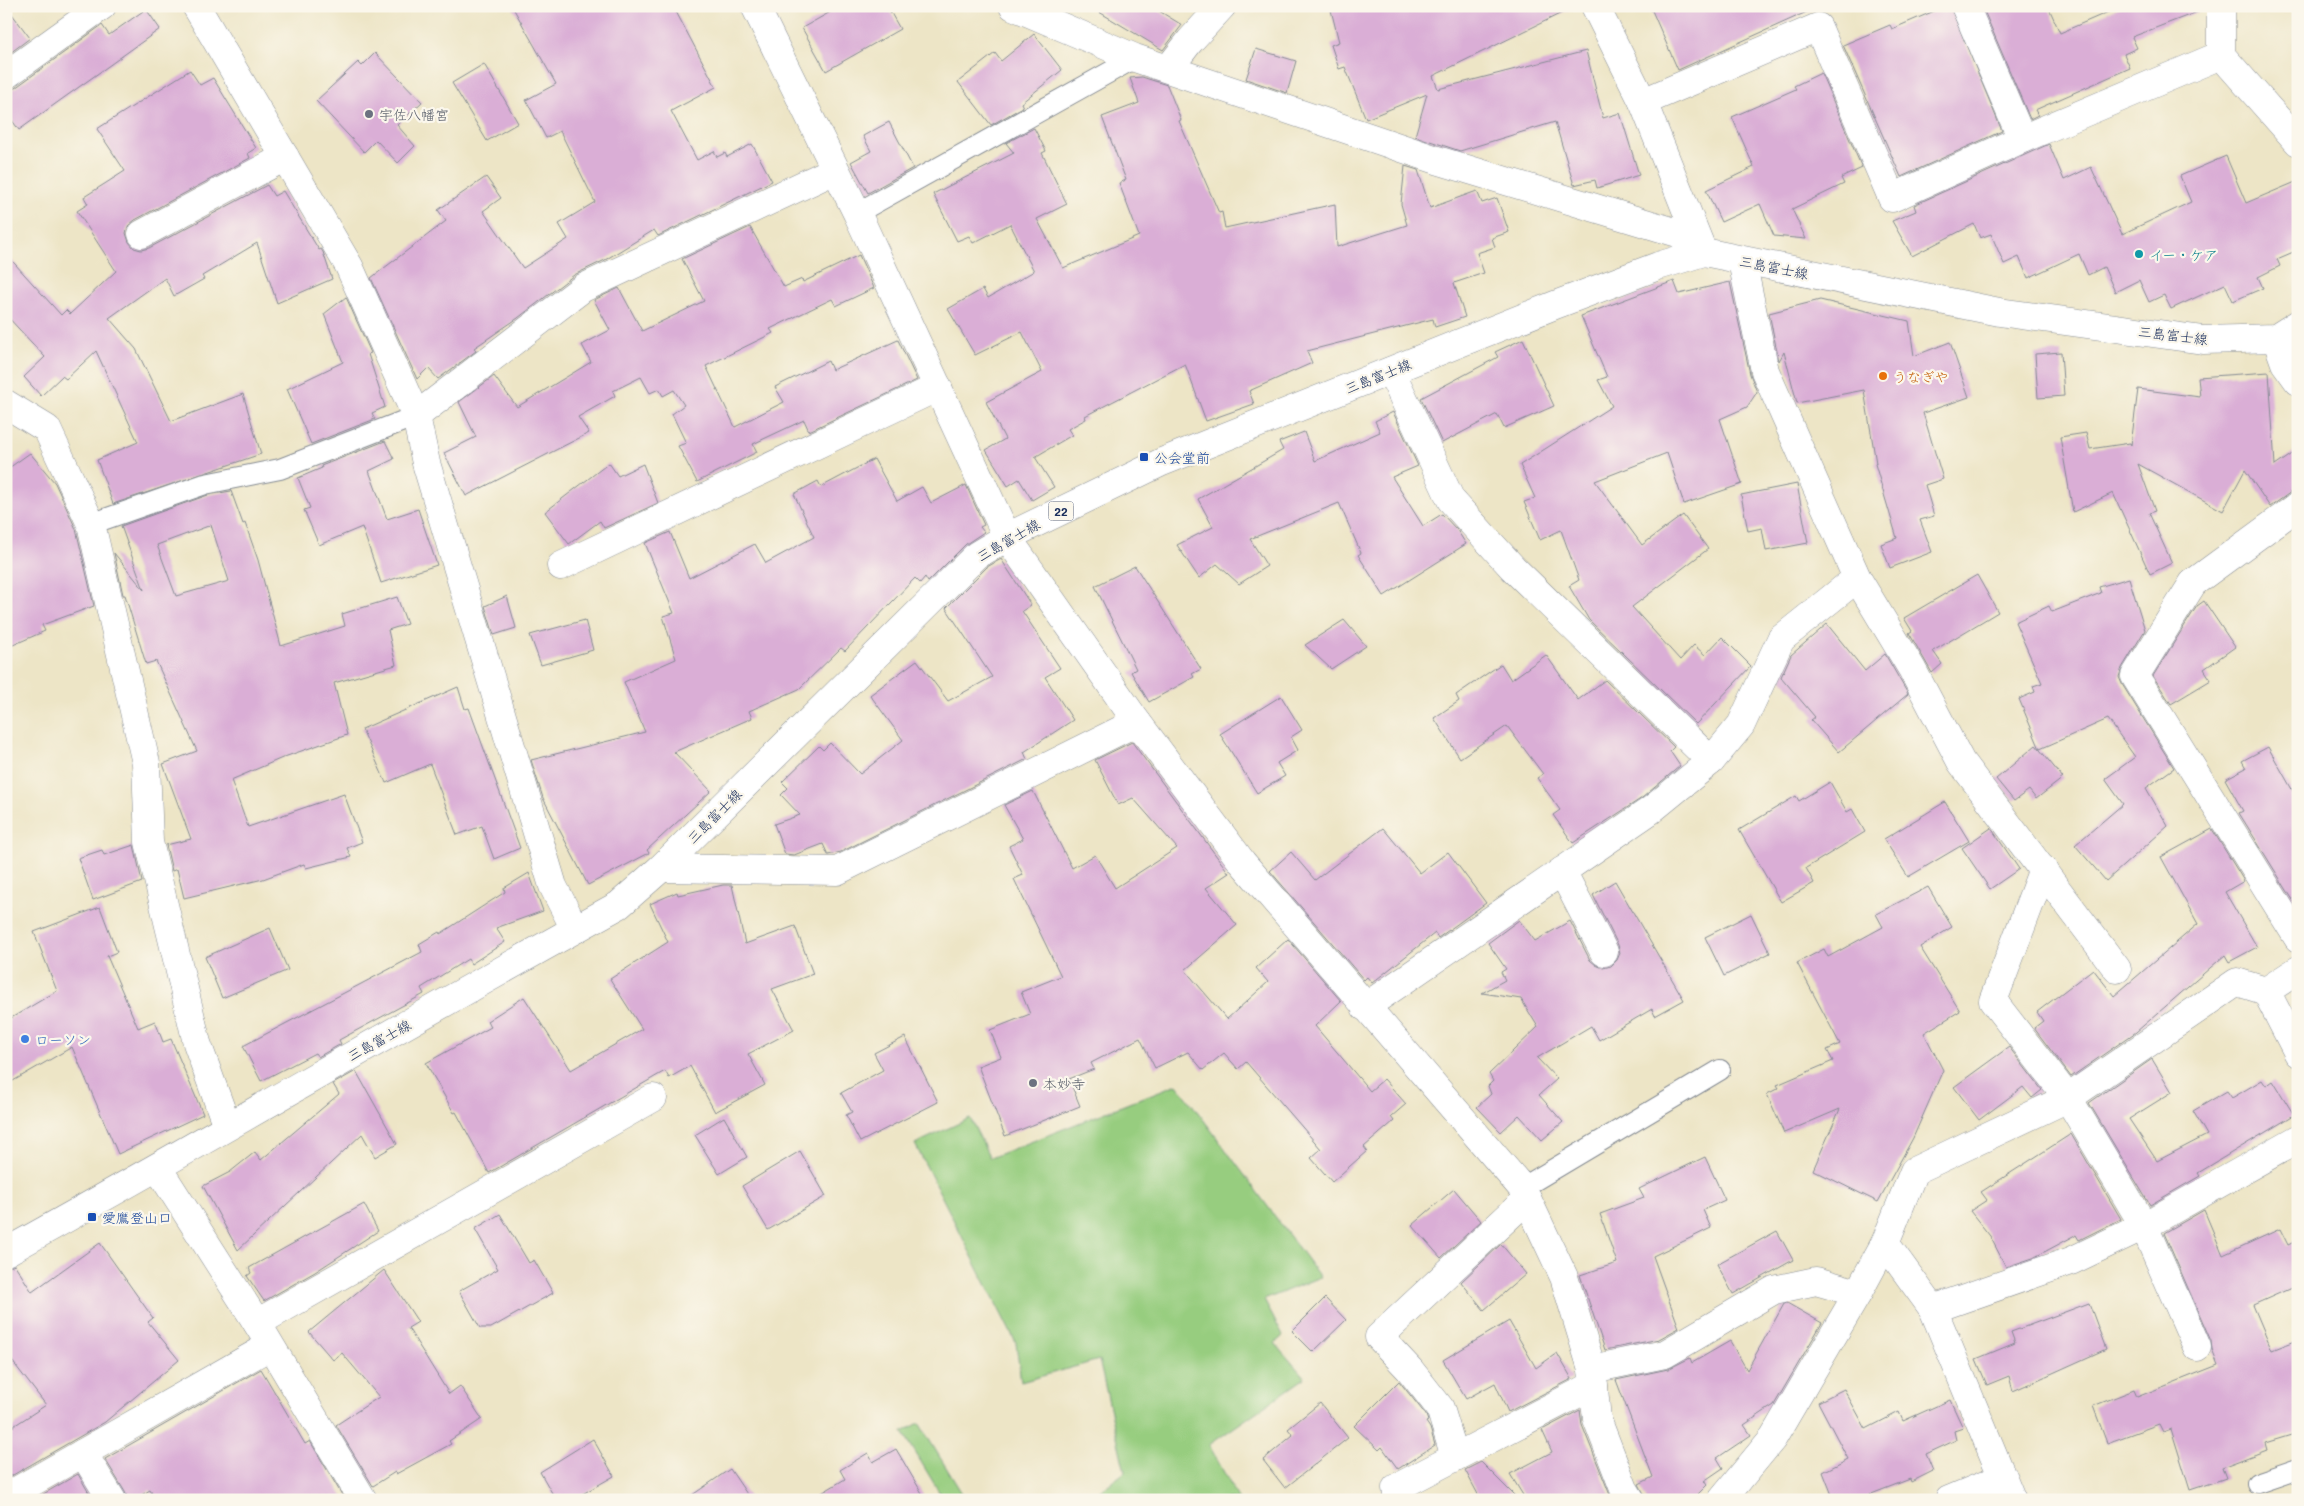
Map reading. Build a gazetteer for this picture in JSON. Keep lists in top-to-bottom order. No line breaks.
{"streets":{"street":["三島富士線","22"]},"places":{"other":["宇佐八幡宮","イー・ケア","うなぎや","ローソン","本妙寺"],"transit":["公会堂前","愛鷹登山口"]}}
